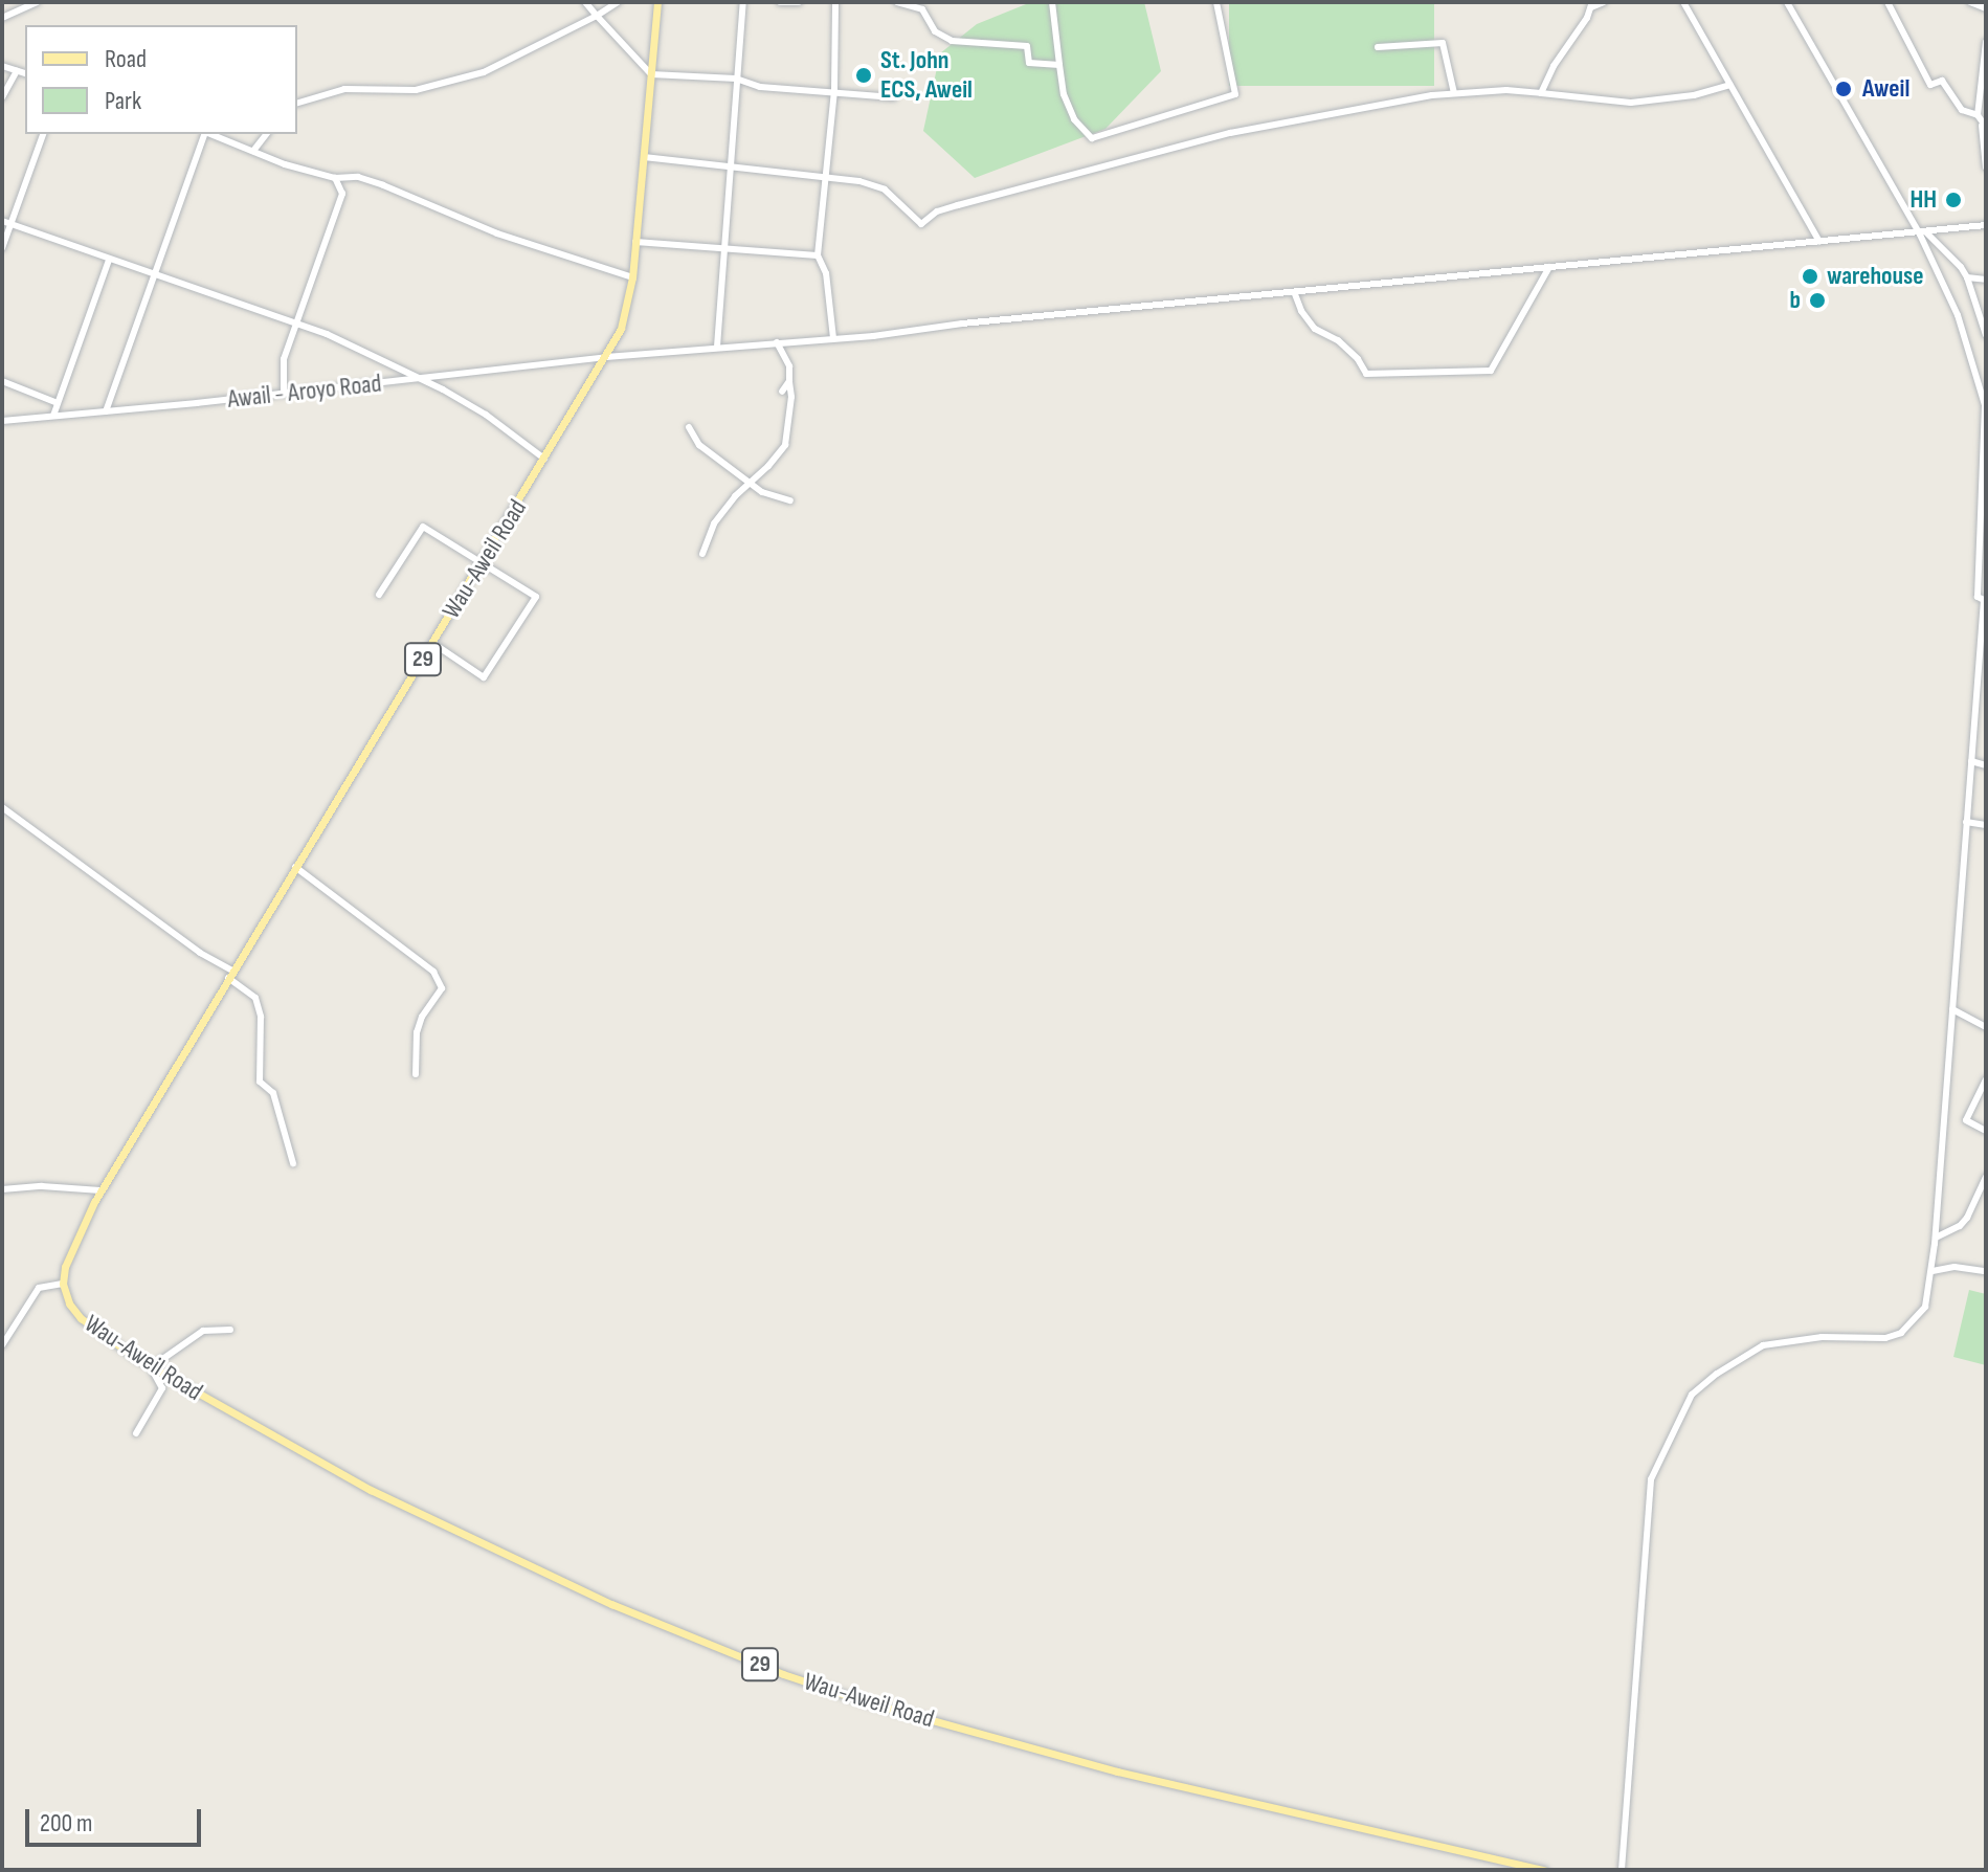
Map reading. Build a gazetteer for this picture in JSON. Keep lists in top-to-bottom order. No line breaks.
{"streets":{"main road":["Wau-Aweil Road","29"],"street":["Awail - Aroyo Road"]},"crossings":[["Awail - Aroyo Road","Wau-Aweil Road"]],"places":["St. John ECS, Aweil","Aweil","HH","warehouse","b"],"legend":["Road","Park"],"scale_bar":"200 m"}
